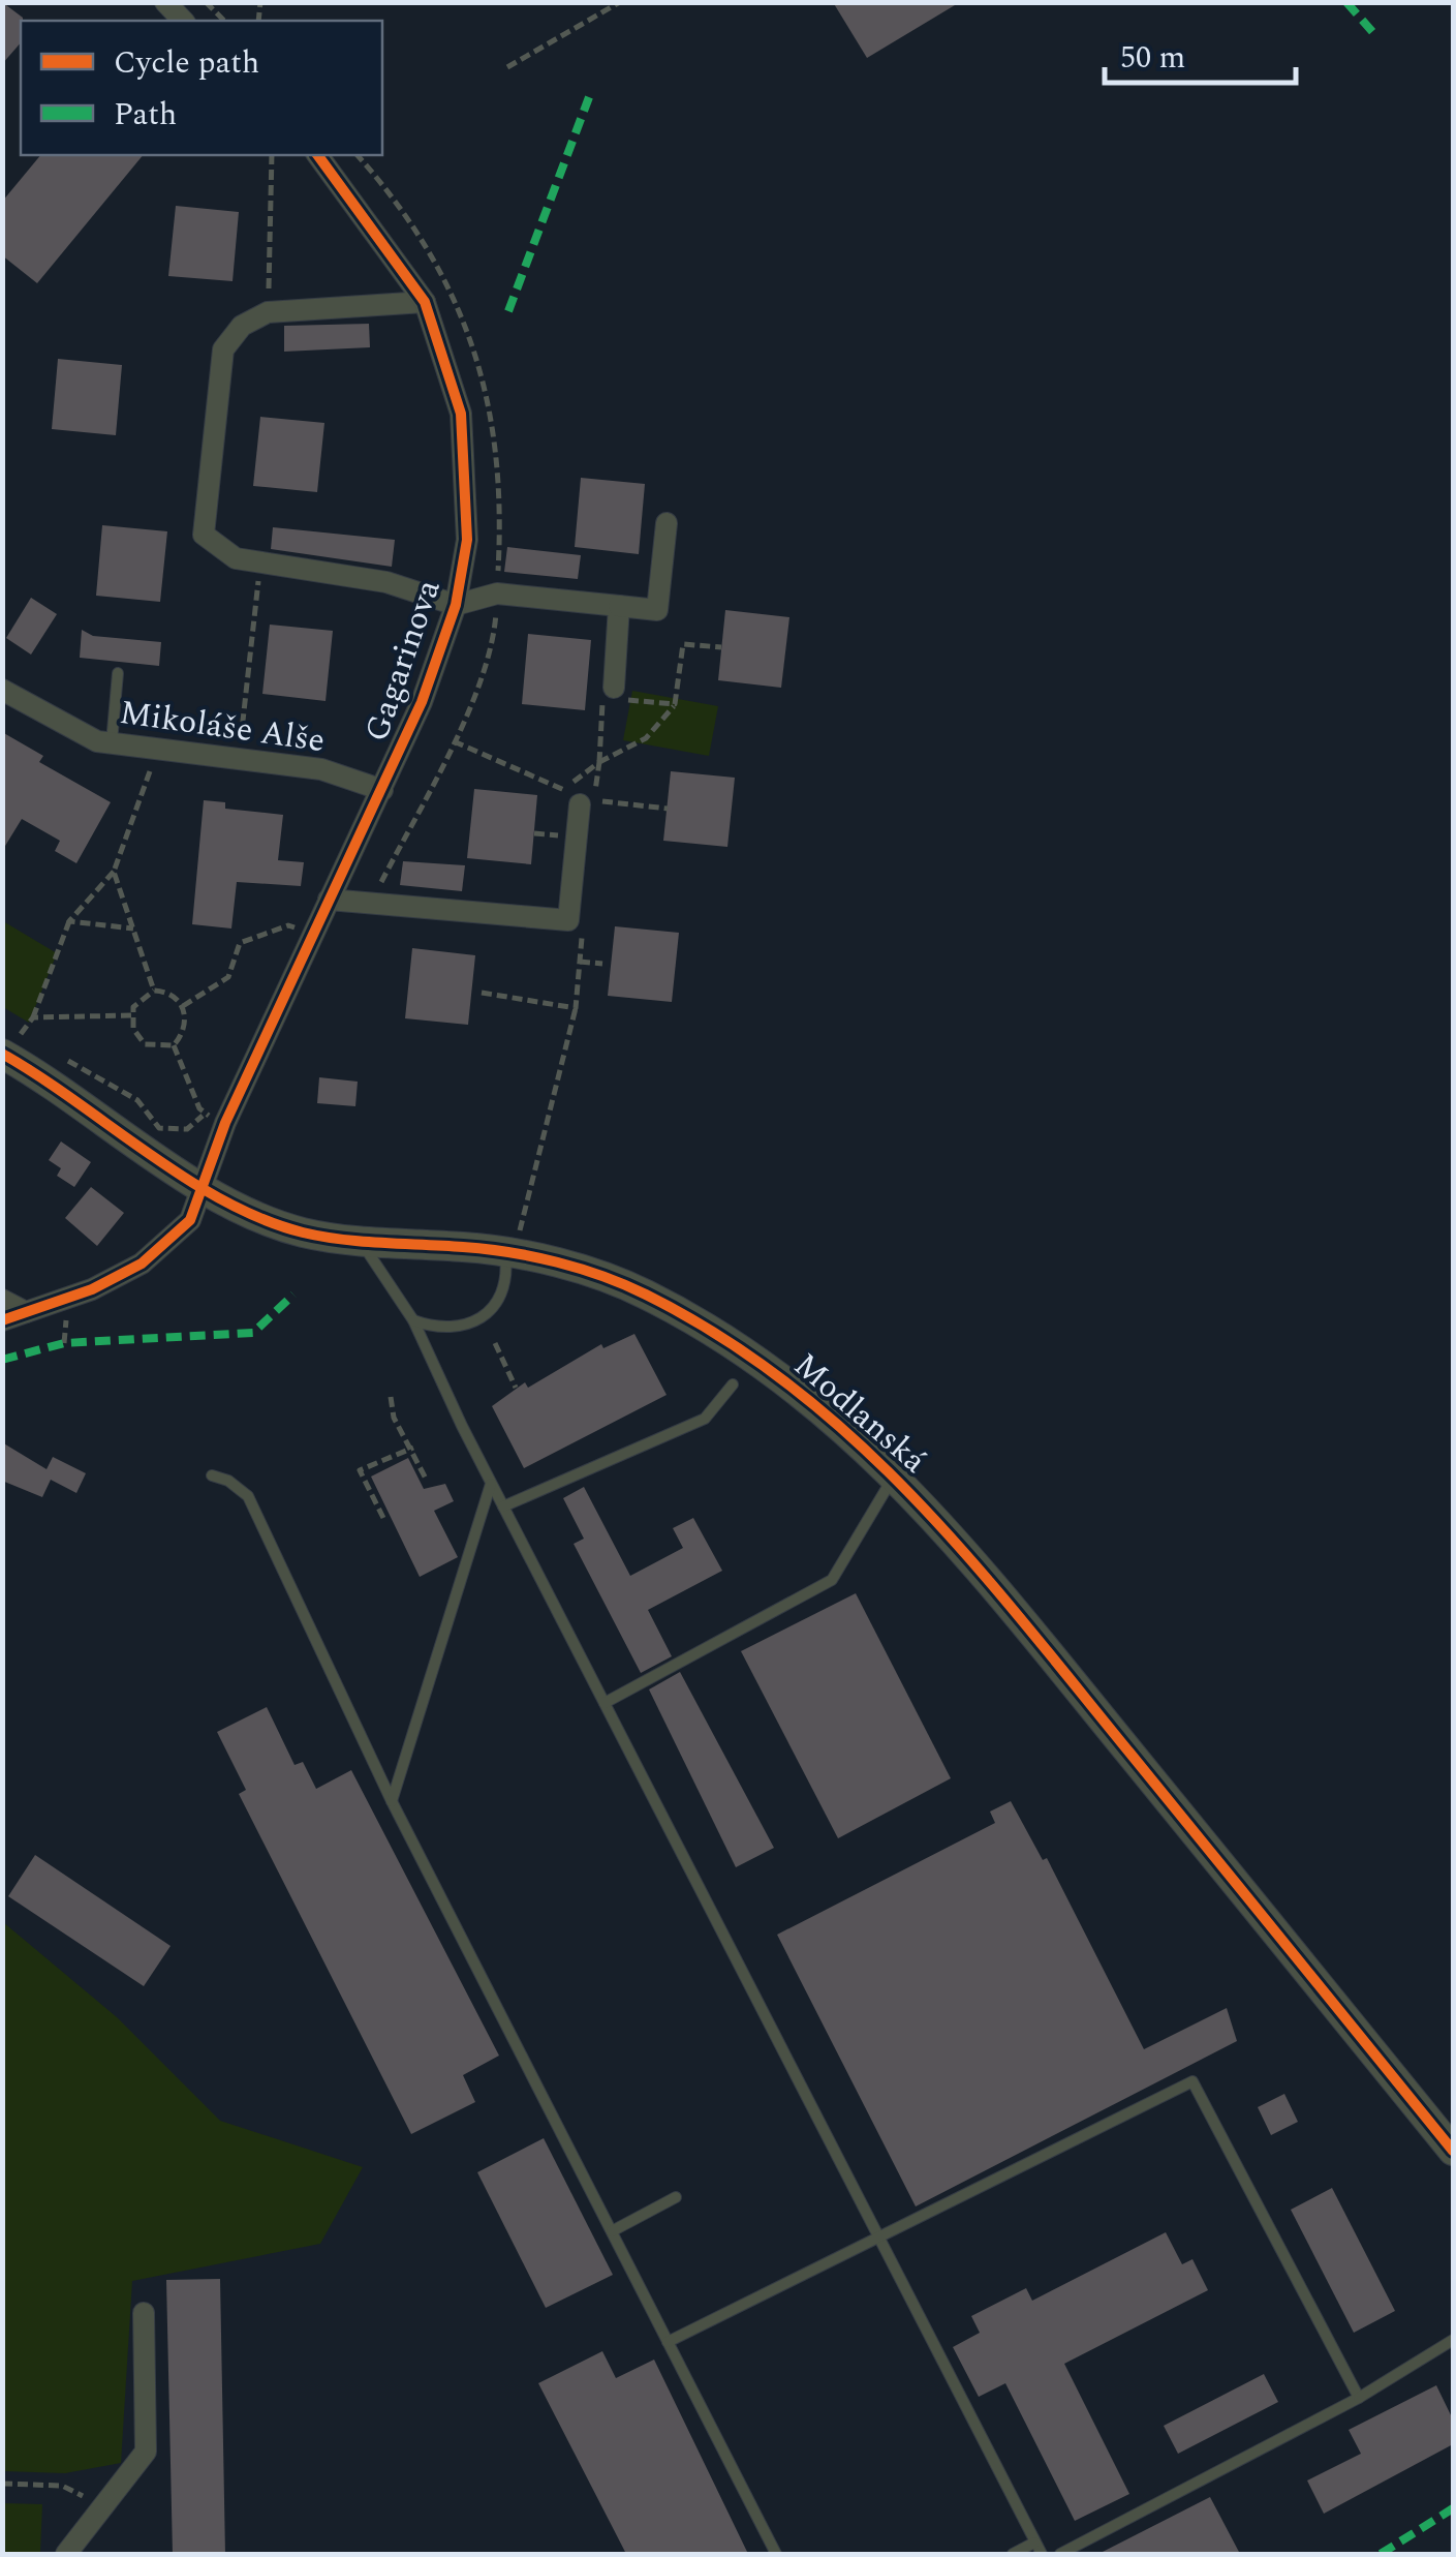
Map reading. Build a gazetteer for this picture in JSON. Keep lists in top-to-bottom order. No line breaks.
{"streets":{"street":["Gagarinova","Mikoláše Alše","Modlanská"]},"crossings":[["Gagarinova","Mikoláše Alše"],["Gagarinova","Modlanská"]],"legend":["Cycle path","Path"],"scale_bar":"50 m"}
